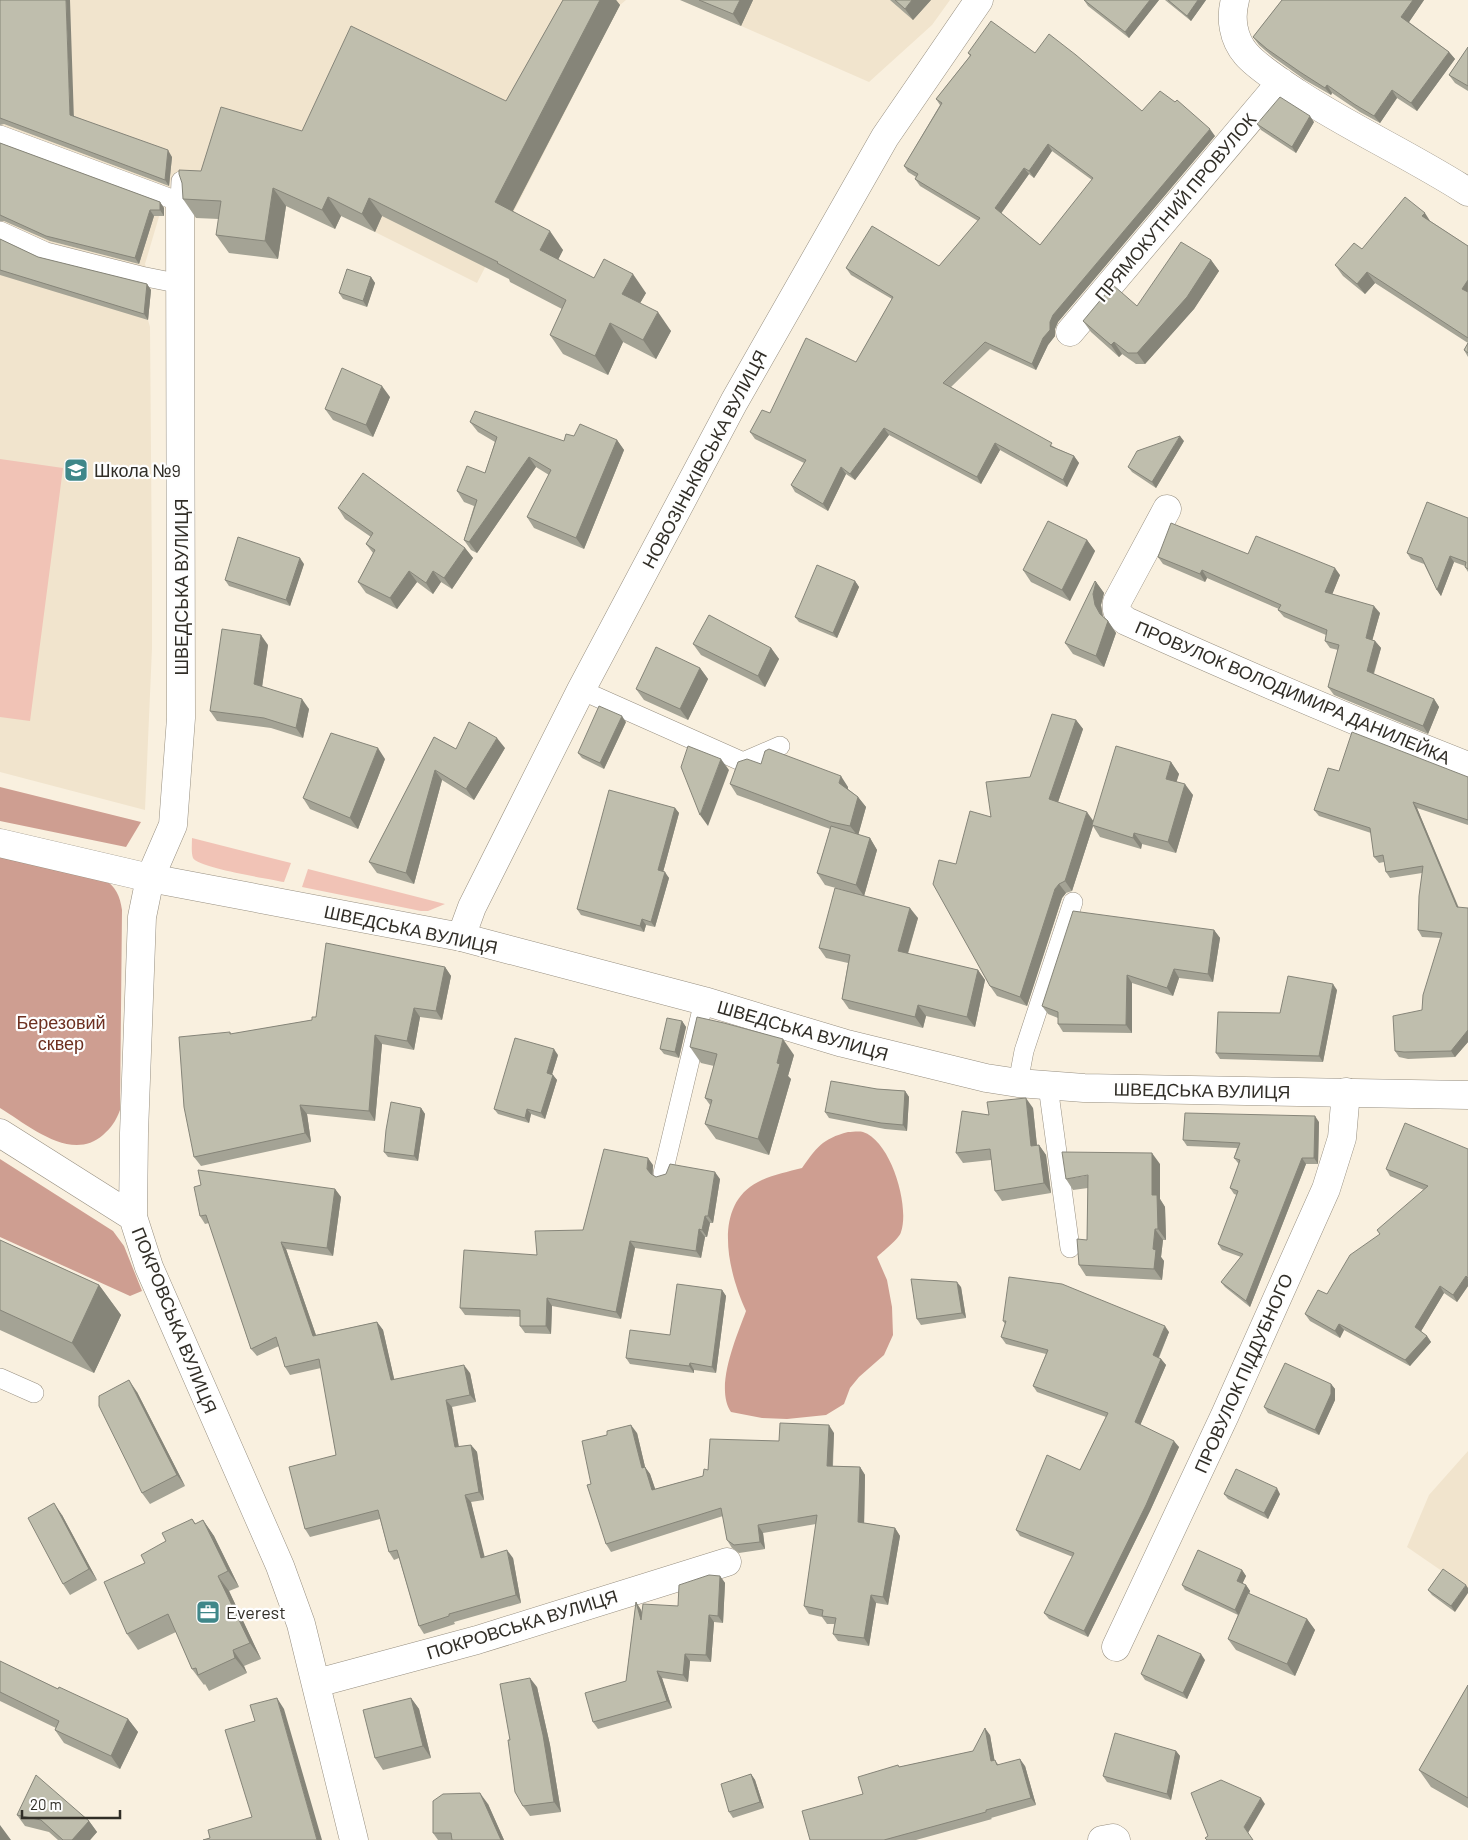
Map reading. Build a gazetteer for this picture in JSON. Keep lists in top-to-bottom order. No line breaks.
{"streets":{"street":["ПРЯМОКУТНИЙ ПРОВУЛОК","НОВОЗІНЬКІВСЬКА ВУЛИЦЯ","ШВЕДСЬКА ВУЛИЦЯ","ПРОВУЛОК ВОЛОДИМИРА ДАНИЛЕЙКА","ПОКРОВСЬКА ВУЛИЦЯ","ПРОВУЛОК ПІДДУБНОГО"]},"crossings":[["НОВОЗІНЬКІВСЬКА ВУЛИЦЯ","ШВЕДСЬКА ВУЛИЦЯ"],["ШВЕДСЬКА ВУЛИЦЯ","ПОКРОВСЬКА ВУЛИЦЯ"],["ШВЕДСЬКА ВУЛИЦЯ","ПРОВУЛОК ПІДДУБНОГО"]],"parks":["Березовий сквер"],"places":{"school or university":["Школа №9"],"office":["Everest"]},"scale_bar":"20 m"}
